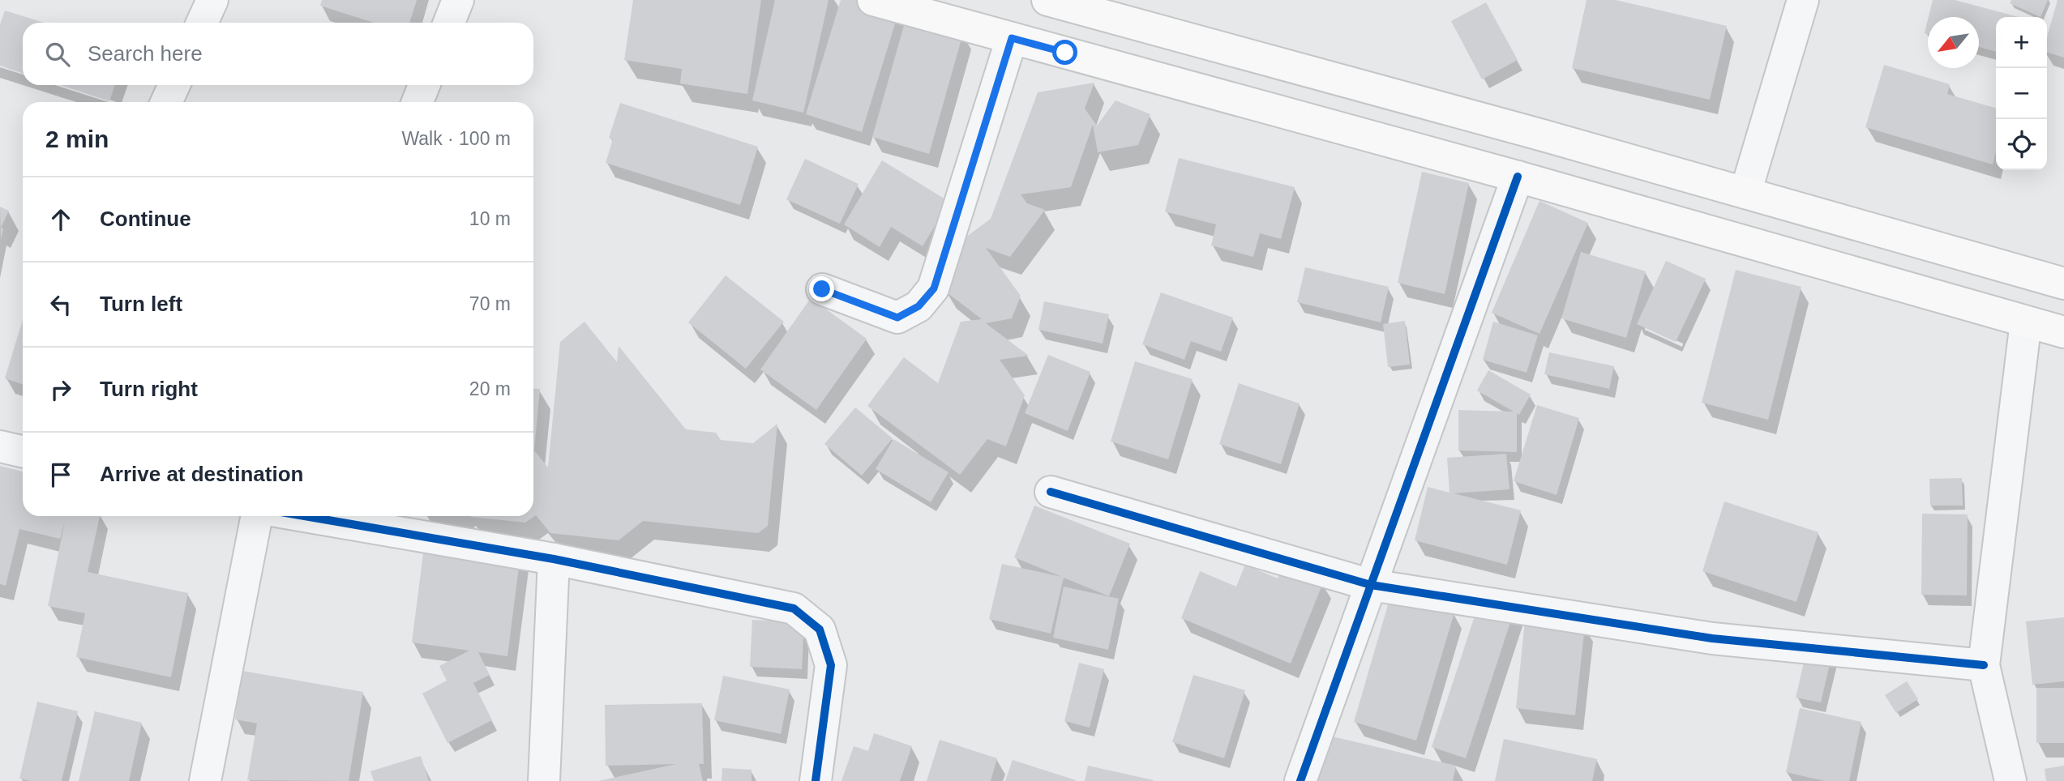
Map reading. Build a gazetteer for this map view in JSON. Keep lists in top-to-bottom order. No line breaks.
{"north":"bottom left","page":{"map_buttons":["+","−"],"search":"Search here","heading":["2 min","Walk · 100 m"],"list":[["Continue","10 m"],["Turn left","70 m"],["Turn right","20 m"],"Arrive at destination"]}}
